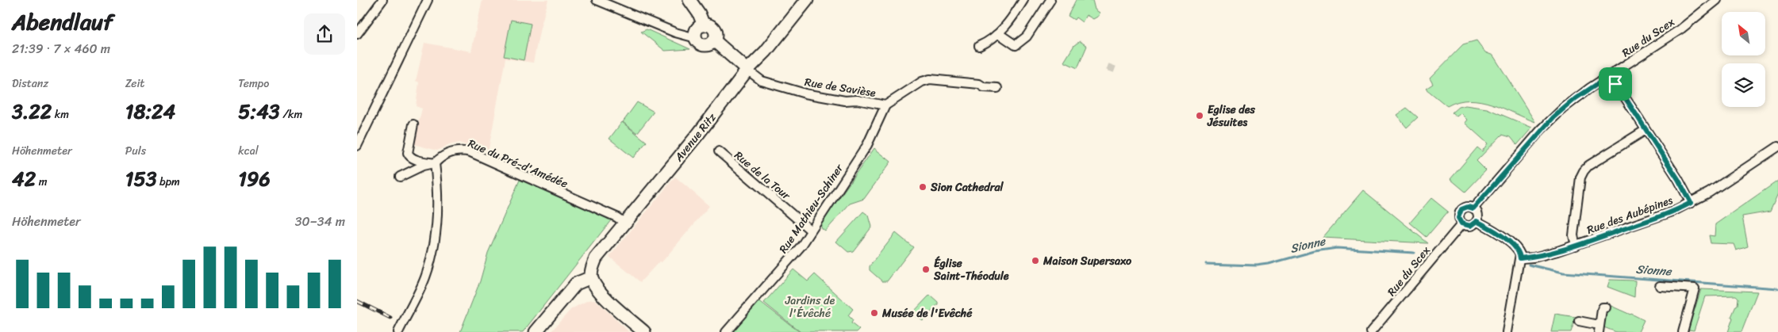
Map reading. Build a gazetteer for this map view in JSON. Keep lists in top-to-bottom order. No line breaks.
{"streets":{"street":["Rue du Scex","Rue de Savièse","Avenue Ritz","Rue du Pré-d'Amédée","Rue de la Tour","Rue Mathieu-Schiner","Rue des Aubépines"]},"crossings":[["Rue de Savièse","Avenue Ritz"],["Rue de Savièse","Rue Mathieu-Schiner"],["Avenue Ritz","Rue du Pré-d'Amédée"],["Rue de la Tour","Rue Mathieu-Schiner"]],"water":["Sionne"],"parks":["Jardins de l'Évêché"],"places":["Eglise des Jésuites","Sion Cathedral","Maison Supersaxo","Église Saint-Théodule","Musée de l'Evêché"],"north":"top left","page":{"heading":["Abendlauf","21:39 · 7 × 460 m"],"stats":[["Distanz","3.22 km"],["Zeit","18:24"],["Tempo","5:43 /km"],["Höhenmeter","42 m"],["Puls","153 bpm"],["kcal","196"]],"chart":["Höhenmeter","30–34 m"]}}
